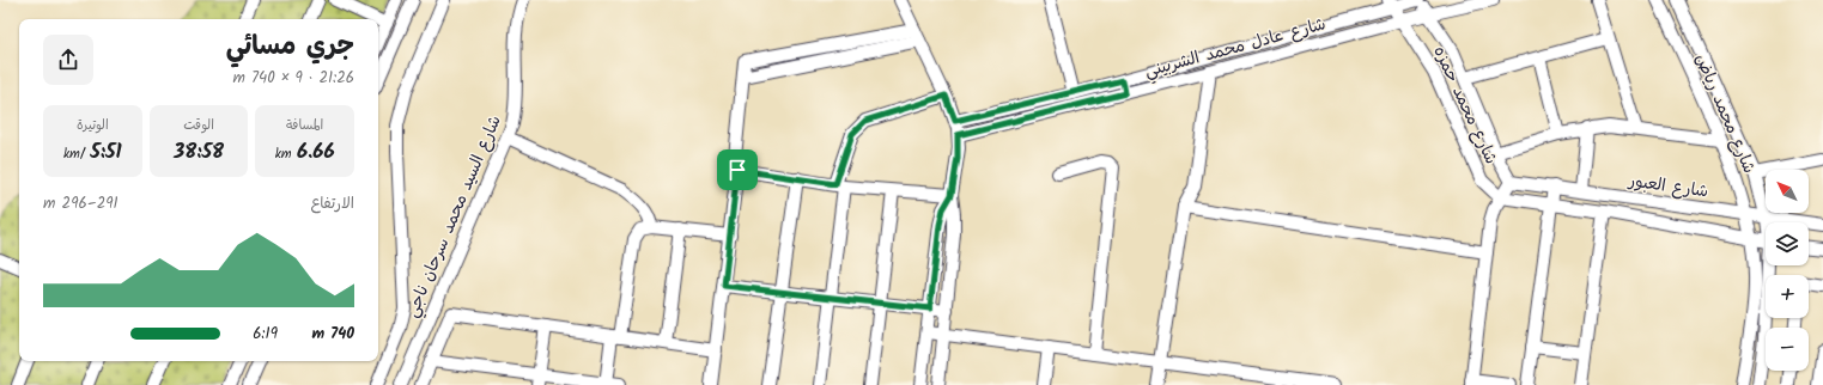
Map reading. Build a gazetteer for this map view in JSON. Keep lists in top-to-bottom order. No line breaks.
{"streets":{"street":["شارع عادل محمد الشربيني","شارع محمد حمزه","شارع محمد رياض","شارع العبور","شارع السيد محمد سرحان ناجي"]},"crossings":[["شارع عادل محمد الشربيني","شارع محمد حمزه"],["شارع محمد حمزه","شارع العبور"],["شارع محمد رياض","شارع العبور"]],"north":"top left","page":{"heading":["جري مسائي","21:26 · 9 × 740 m"],"stats":[["المسافة","6.66 km"],["الوقت","38:58"],["الوتيرة","5:51 /km"]],"map_buttons":["+","−"],"chart":["الارتفاع","291–296 m"],"list":[{"name":"740 m","note":"6:19"}]}}
